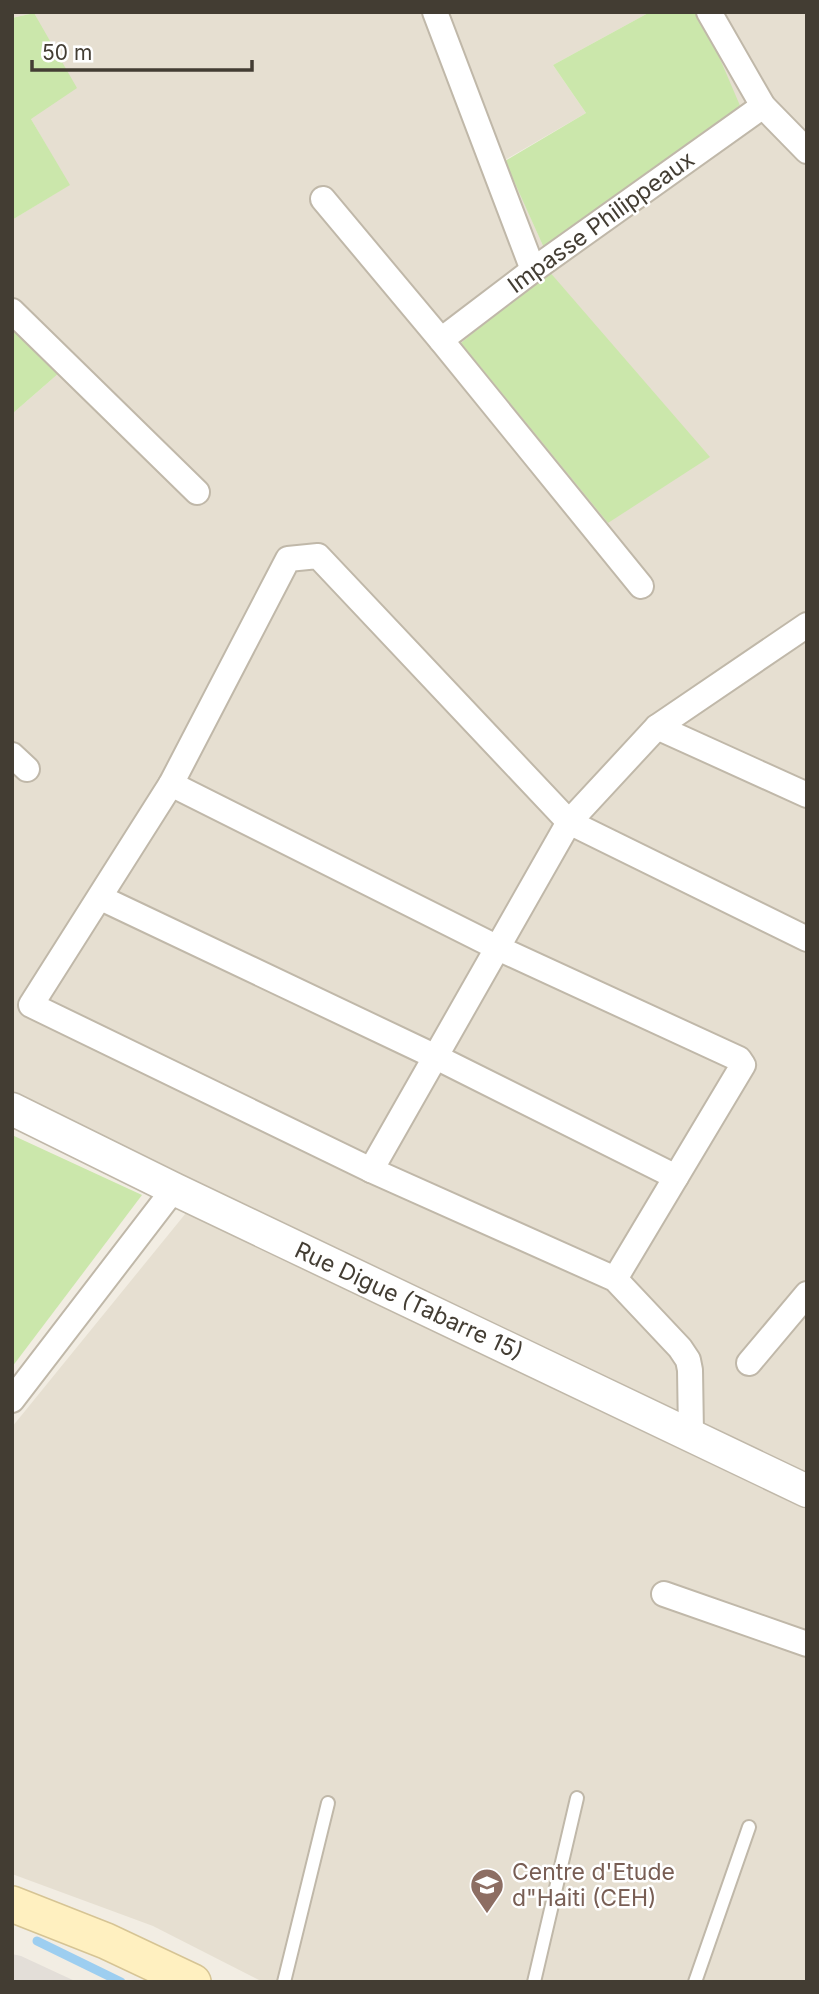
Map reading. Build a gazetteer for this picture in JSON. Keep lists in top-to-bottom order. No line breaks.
{"streets":{"street":["Impasse Philippeaux","Rue Digue (Tabarre 15)"]},"places":{"school or university":["Centre d'Etude d\"Haiti (CEH)"]},"scale_bar":"50 m"}
